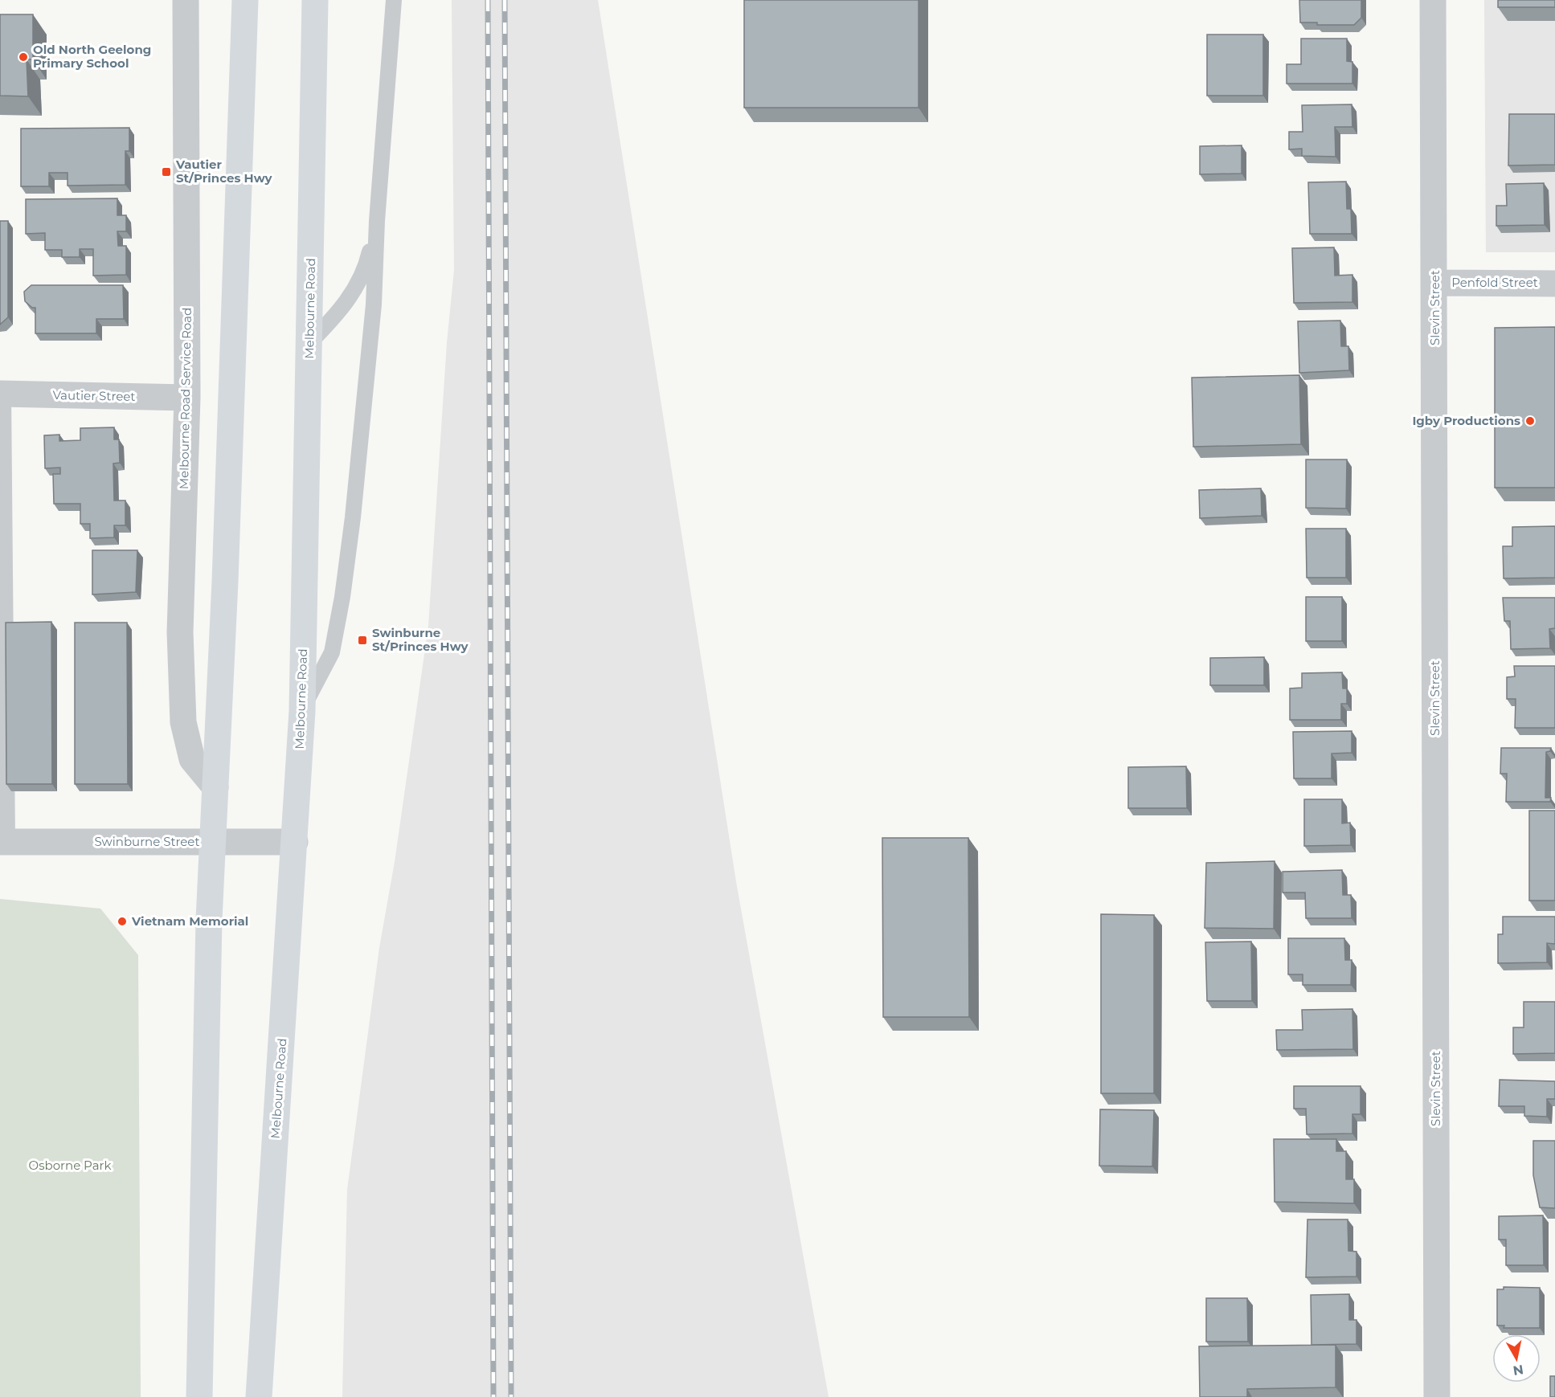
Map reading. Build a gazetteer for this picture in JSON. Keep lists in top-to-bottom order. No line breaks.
{"streets":{"highway":["Melbourne Road"],"street":["Penfold Street","Slevin Street","Vautier Street","Melbourne Road Service Road","Swinburne Street"]},"crossings":[["Penfold Street","Slevin Street"],["Melbourne Road","Swinburne Street"],["Vautier Street","Melbourne Road Service Road"]],"parks":["Osborne Park"],"places":{"other":["Old North Geelong Primary School","Igby Productions","Vietnam Memorial"],"transit":["Vautier St/Princes Hwy","Swinburne St/Princes Hwy"]},"north":"bottom"}
